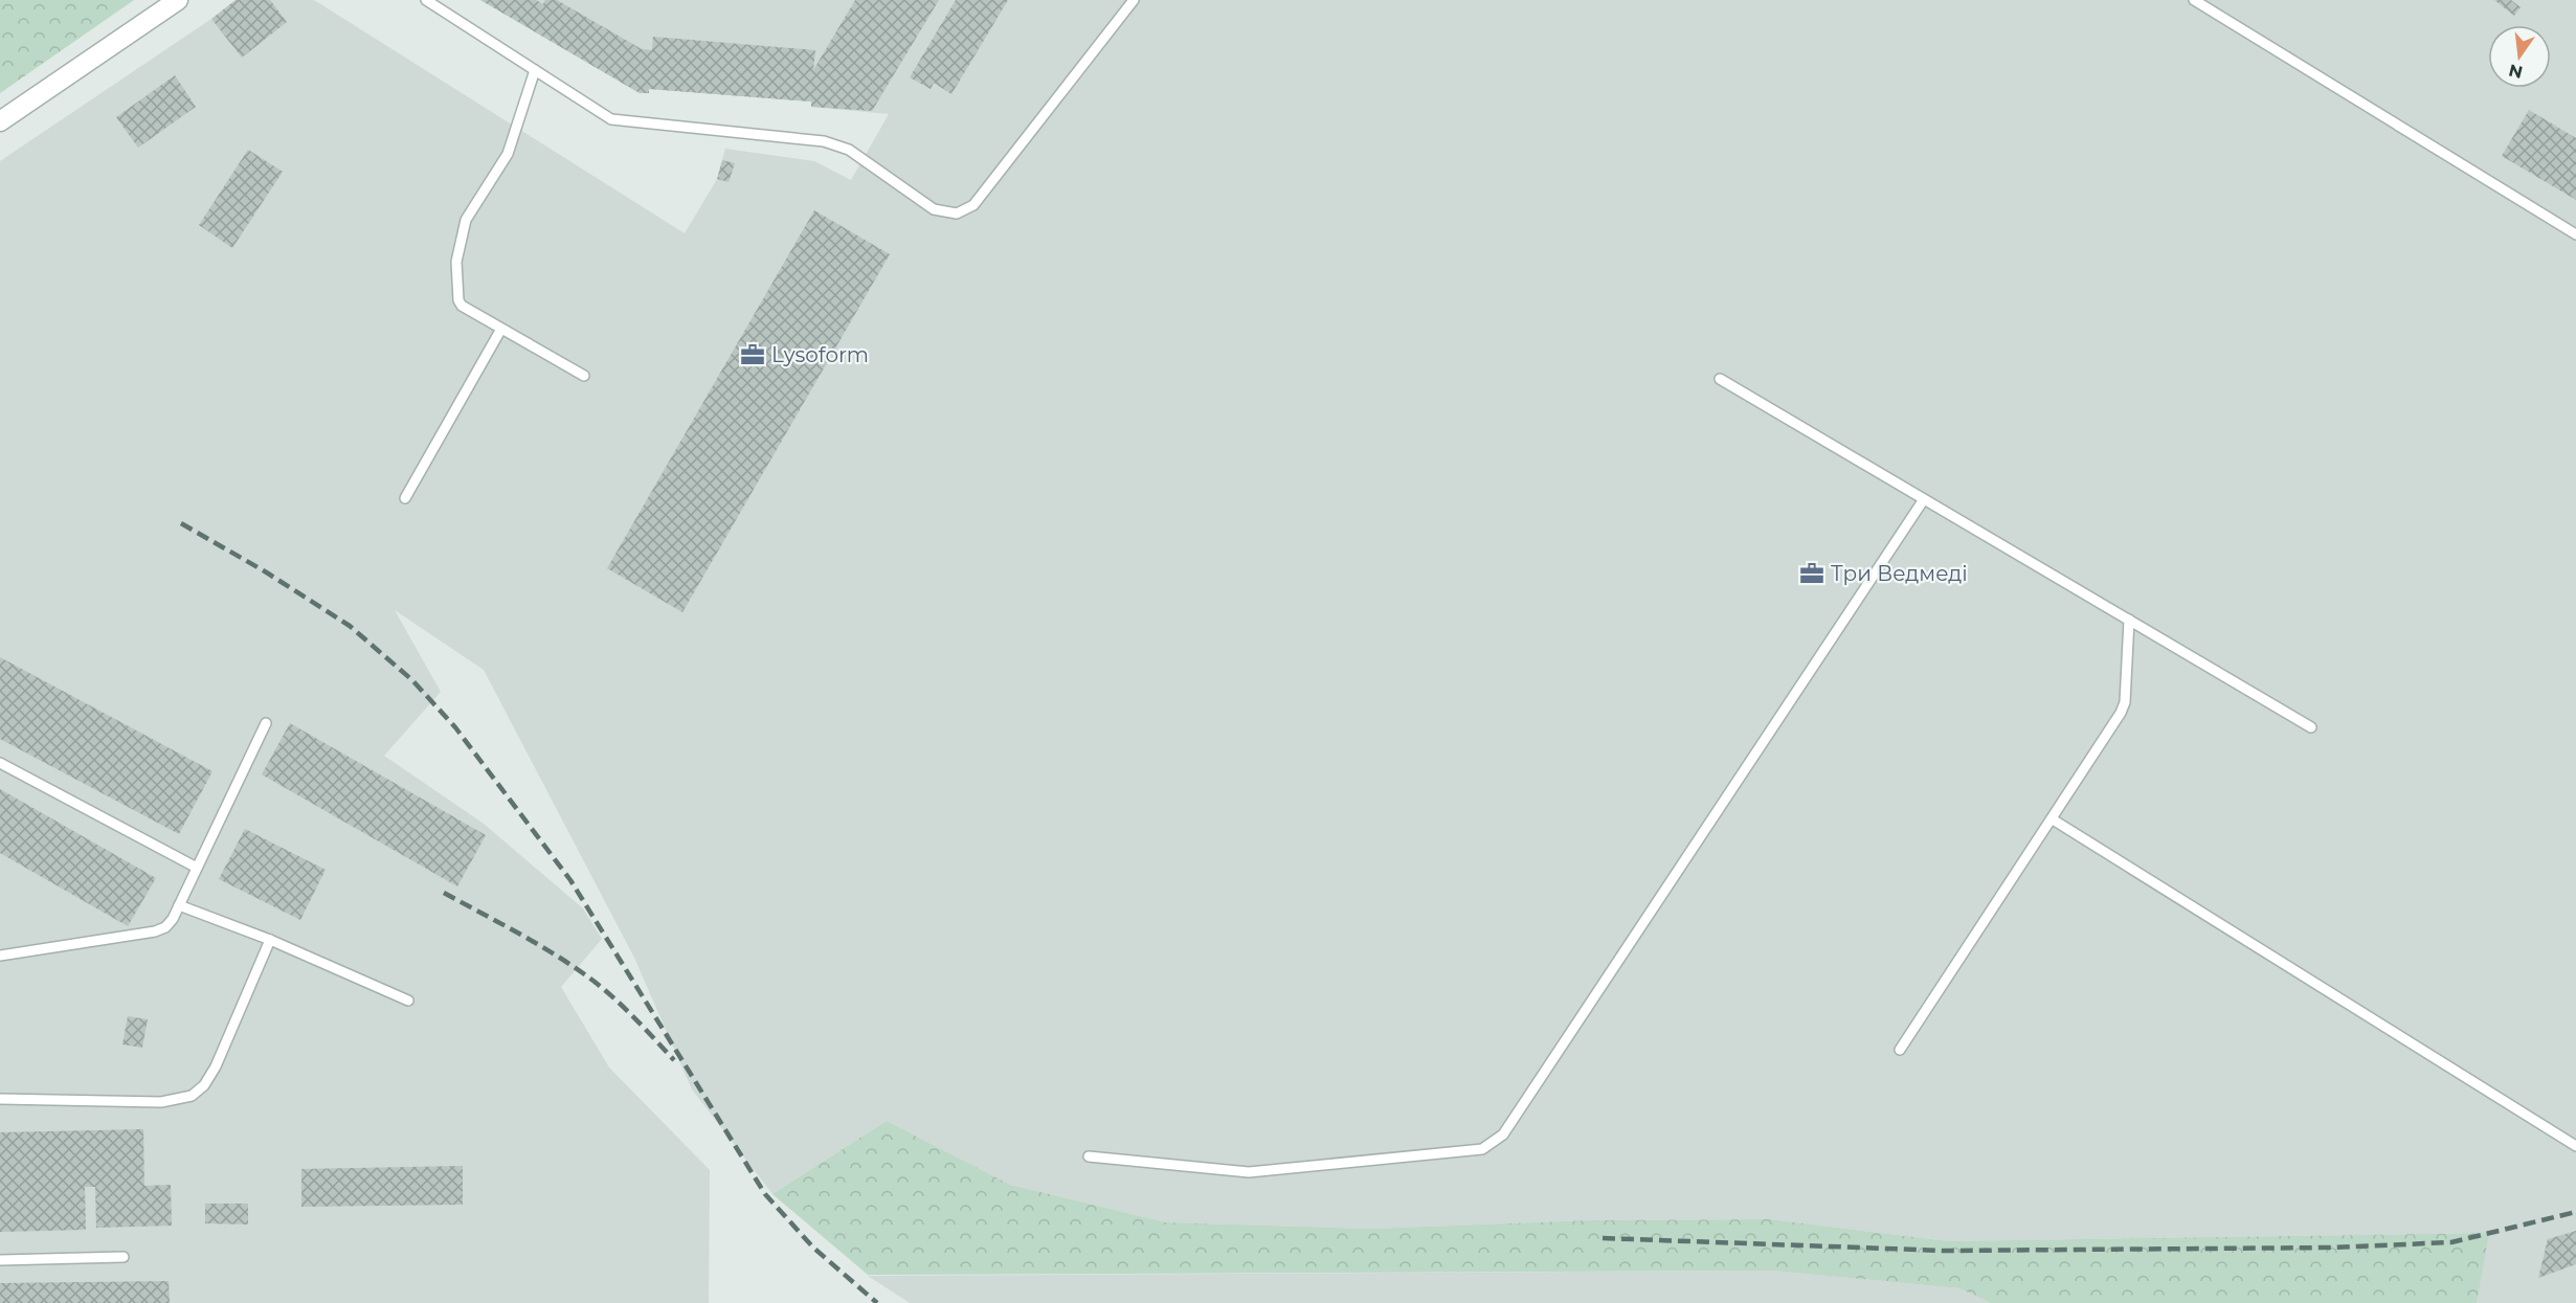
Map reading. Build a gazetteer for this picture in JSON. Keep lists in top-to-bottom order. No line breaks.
{"places":{"office":["Lysoform","Три Ведмеді"]},"north":"bottom"}
